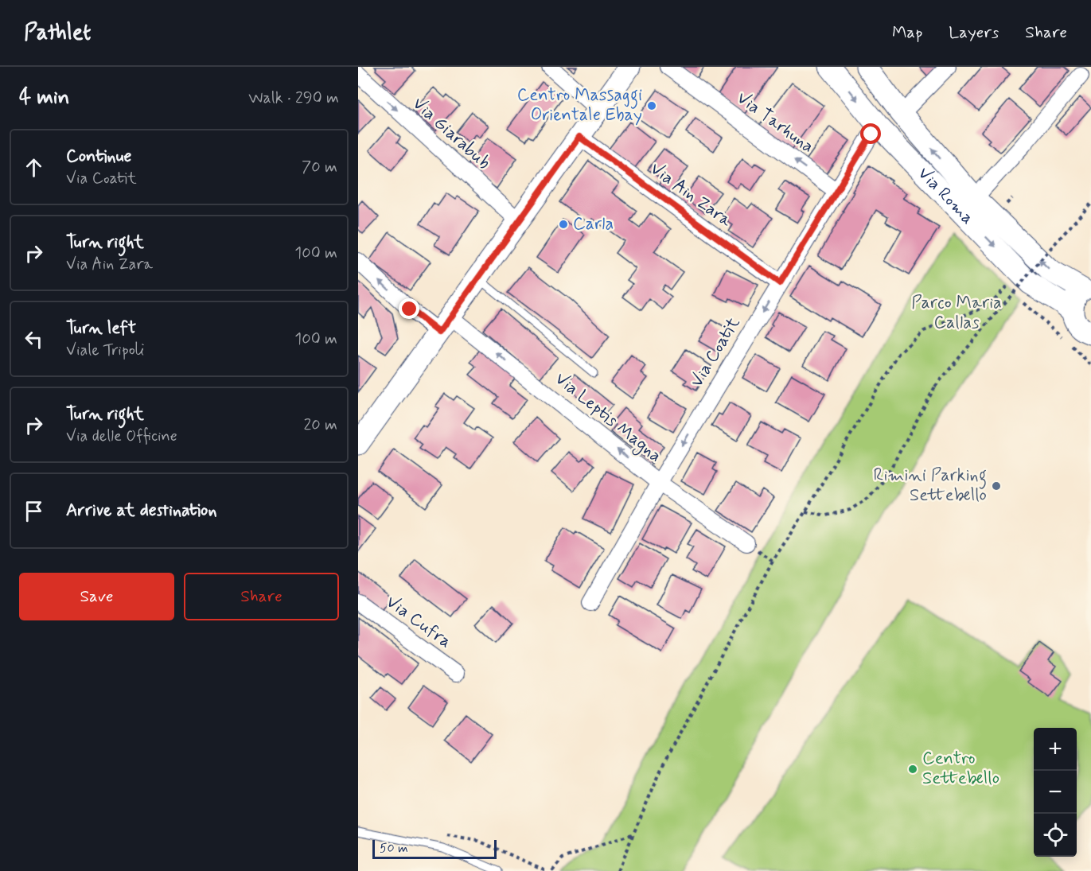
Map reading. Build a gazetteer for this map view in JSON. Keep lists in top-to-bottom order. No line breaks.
{"streets":{"main road":["Via Roma"],"street":["Via Tarhuna","Via Giarabub","Via Ain Zara","Via Coatit","Via Leptis Magna","Via Cufra"]},"crossings":[["Via Tarhuna","Via Coatit"],["Via Ain Zara","Via Coatit"],["Via Roma","Via Coatit"],["Via Coatit","Via Leptis Magna"]],"one_way":["Via Tarhuna","Via Giarabub","Via Coatit","Via Leptis Magna"],"parks":["Parco Maria Callas"],"places":["Centro Massaggi Orientale Ebay","Carla","Rimini Parking Settebello","Centro Settebello"],"scale_bar":"50 m","page":{"header":"Pathlet","nav":["Map","Layers","Share"],"heading":["4 min","Walk · 290 m"],"list":[["Continue","Via Coatit","70 m"],["Turn right","Via Ain Zara","100 m"],["Turn left","Viale Tripoli","100 m"],["Turn right","Via delle Officine","20 m"],"Arrive at destination"],"buttons":["Save","Share"],"map_buttons":["+","−"],"scale":"50 m"}}
